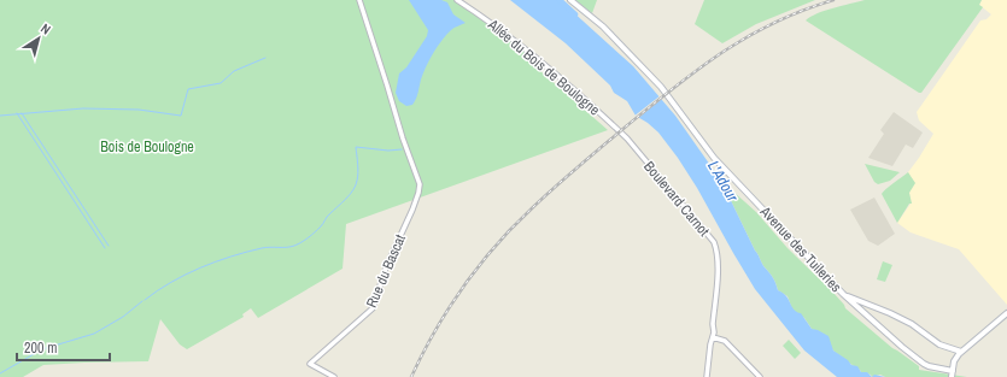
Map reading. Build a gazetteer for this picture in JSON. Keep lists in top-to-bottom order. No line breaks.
{"streets":{"main road":["Avenue des Tuileries"],"street":["Allée du Bois de Boulogne","Boulevard Carnot","Rue du Bascat"]},"crossings":[["Allée du Bois de Boulogne","Boulevard Carnot"]],"water":["L'Adour"],"parks":["Bois de Boulogne"],"scale_bar":"200 m","north":"top right"}
